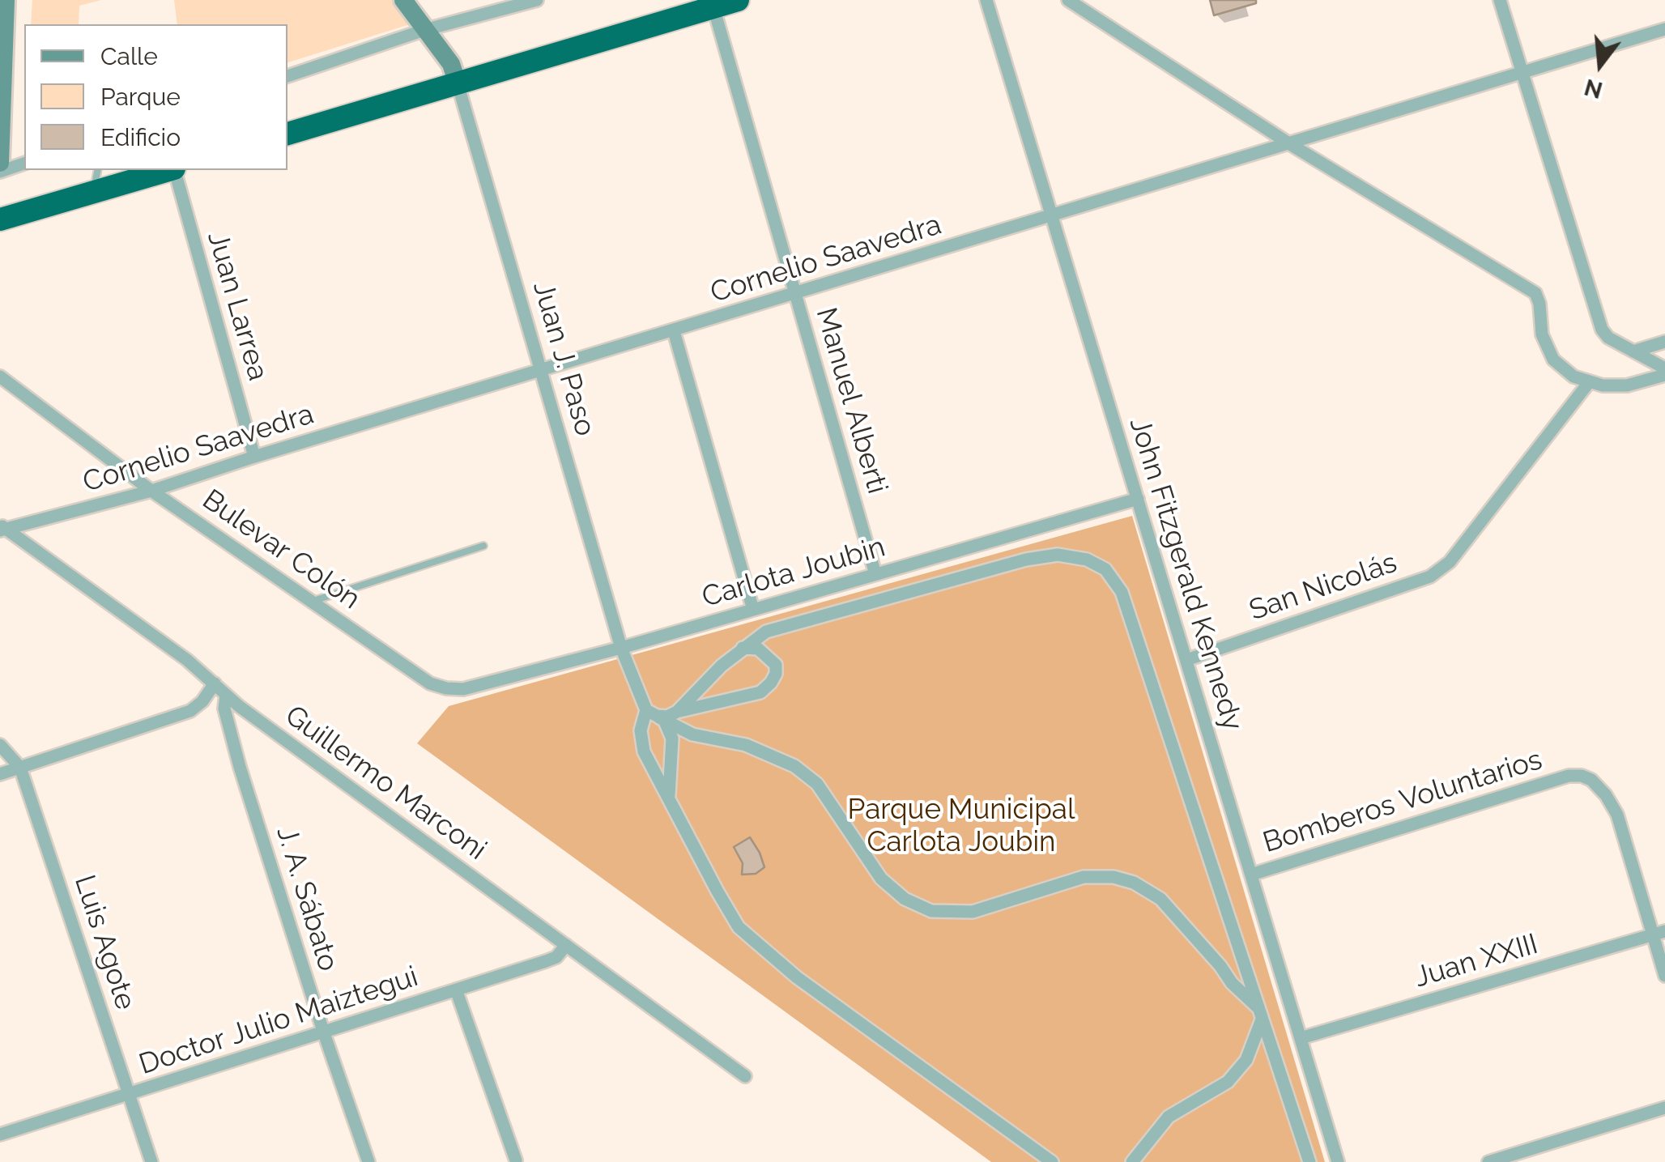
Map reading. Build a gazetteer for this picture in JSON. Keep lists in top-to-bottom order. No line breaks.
{"streets":{"street":["Cornelio Saavedra","Juan Larrea","Juan J. Paso","Manuel Alberti","Bulevar Colón","Carlota Joubin","John Fitzgerald Kennedy","San Nicolás","Guillermo Marconi","Bomberos Voluntarios","J. A. Sábato","Luis Agote","Juan XXIII","Doctor Julio Maiztegui"]},"crossings":[["Cornelio Saavedra","Juan Larrea"],["Cornelio Saavedra","Juan J. Paso"],["Cornelio Saavedra","Manuel Alberti"],["Cornelio Saavedra","Bulevar Colón"],["Cornelio Saavedra","John Fitzgerald Kennedy"],["Cornelio Saavedra","Guillermo Marconi"],["Juan J. Paso","Carlota Joubin"],["Manuel Alberti","Carlota Joubin"],["Bulevar Colón","Carlota Joubin"],["Carlota Joubin","John Fitzgerald Kennedy"],["John Fitzgerald Kennedy","San Nicolás"],["John Fitzgerald Kennedy","Bomberos Voluntarios"],["John Fitzgerald Kennedy","Juan XXIII"],["Guillermo Marconi","J. A. Sábato"],["Guillermo Marconi","Doctor Julio Maiztegui"],["Bomberos Voluntarios","Juan XXIII"],["J. A. Sábato","Doctor Julio Maiztegui"],["Luis Agote","Doctor Julio Maiztegui"]],"parks":["Parque Municipal Carlota Joubin"],"legend":["Calle","Parque","Edificio"],"north":"bottom"}
